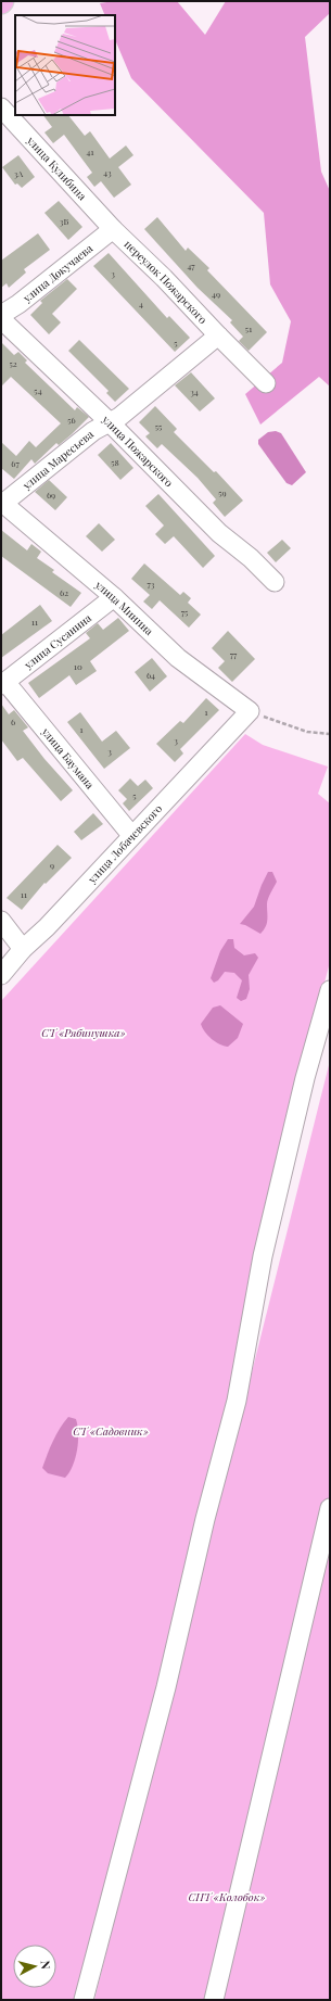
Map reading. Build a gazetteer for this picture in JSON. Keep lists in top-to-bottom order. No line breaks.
{"streets":{"street":["улица Кулибина","улица Докучаева","переулок Пожарского","улица Пожарского","улица Маресьева","улица Минина","улица Сусанина","улица Баумана","улица Лобачевского"]},"crossings":[["улица Кулибина","улица Докучаева"],["улица Кулибина","переулок Пожарского"],["улица Докучаева","переулок Пожарского"],["переулок Пожарского","улица Маресьева"],["улица Пожарского","улица Маресьева"],["улица Маресьева","улица Минина"],["улица Минина","улица Сусанина"],["улица Минина","улица Лобачевского"],["улица Сусанина","улица Баумана"],["улица Баумана","улица Лобачевского"]],"parks":["СТ «Рябинушка»","СТ «Садовник»","СНТ «Колобок»"],"house_numbers":["41","43","3А","3Б","47","3","49","4","51","5","52","54","34","56","55","58","67","59","69","73","62","75","11","77","10","64","1","6","1","3","3","5","9","11"],"north":"right"}
